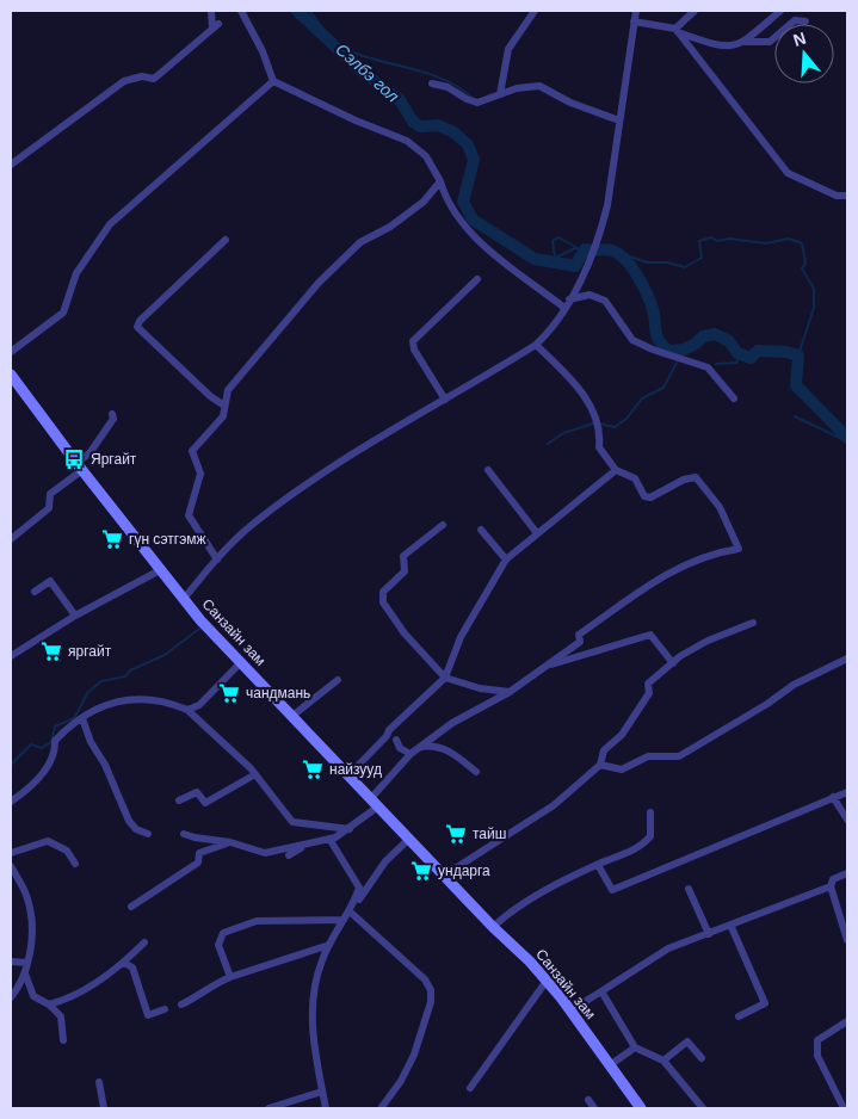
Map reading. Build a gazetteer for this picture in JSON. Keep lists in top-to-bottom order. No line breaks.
{"streets":{"main road":["Санзайн зам"]},"water":["Сэлбэ гол"],"places":{"bus stop":["Яргайт"],"supermarket":["гүн сэтгэмж","яргайт","чандмань","найзууд","тайш","ундарга"]},"north":"top"}
